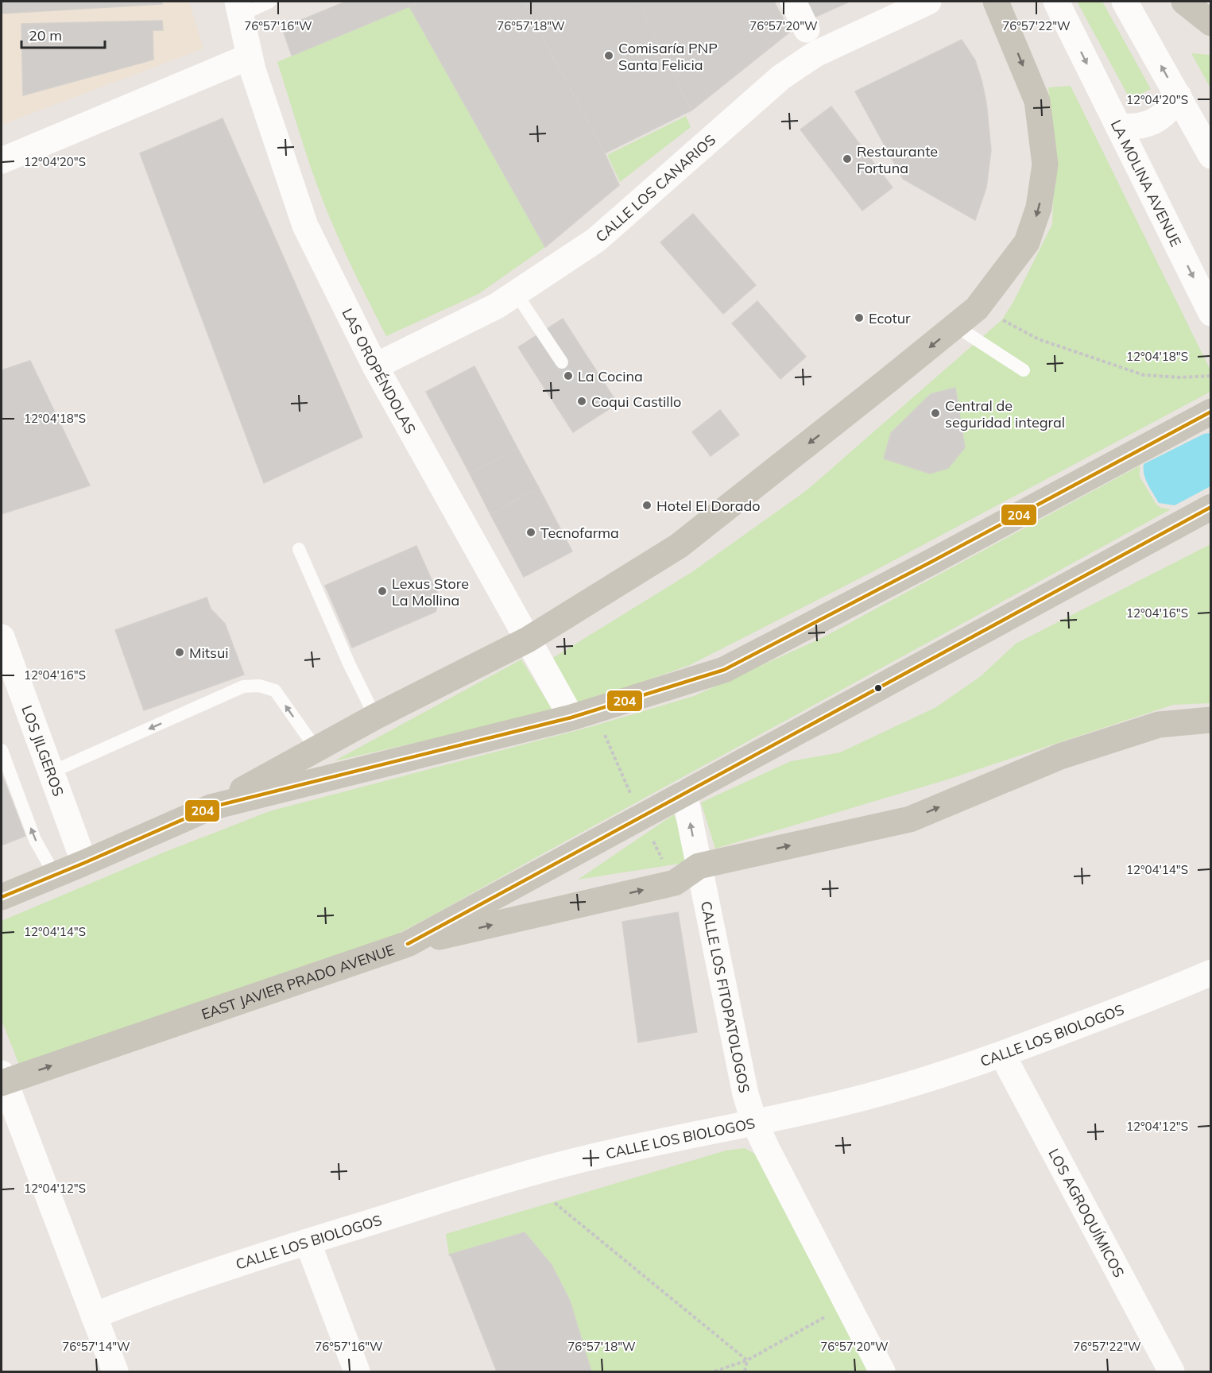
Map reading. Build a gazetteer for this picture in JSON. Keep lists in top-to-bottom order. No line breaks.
{"streets":{"main road":["EAST JAVIER PRADO AVENUE"],"street":["LA MOLINA AVENUE","CALLE LOS CANARIOS","LAS OROPÉNDOLAS","LOS JILGEROS","CALLE LOS FITOPATOLOGOS","CALLE LOS BIOLOGOS","LOS AGROQUÍMICOS"]},"crossings":[["CALLE LOS CANARIOS","LAS OROPÉNDOLAS"],["EAST JAVIER PRADO AVENUE","CALLE LOS FITOPATOLOGOS"],["CALLE LOS FITOPATOLOGOS","CALLE LOS BIOLOGOS"],["CALLE LOS BIOLOGOS","LOS AGROQUÍMICOS"]],"places":["Comisaría PNP Santa Felicia","Restaurante Fortuna","Ecotur","La Cocina","Coqui Castillo","Central de seguridad integral","Hotel El Dorado","Tecnofarma","Lexus Store La Mollina","Mitsui"],"lines":["transit line 204"],"scale_bar":"20 m","coordinates":["76°57'16\"W","76°57'18\"W","76°57'20\"W","76°57'22\"W","12°04'20\"S","12°04'18\"S","12°04'16\"S","12°04'14\"S","12°04'12\"S","76°57'14\"W"]}
